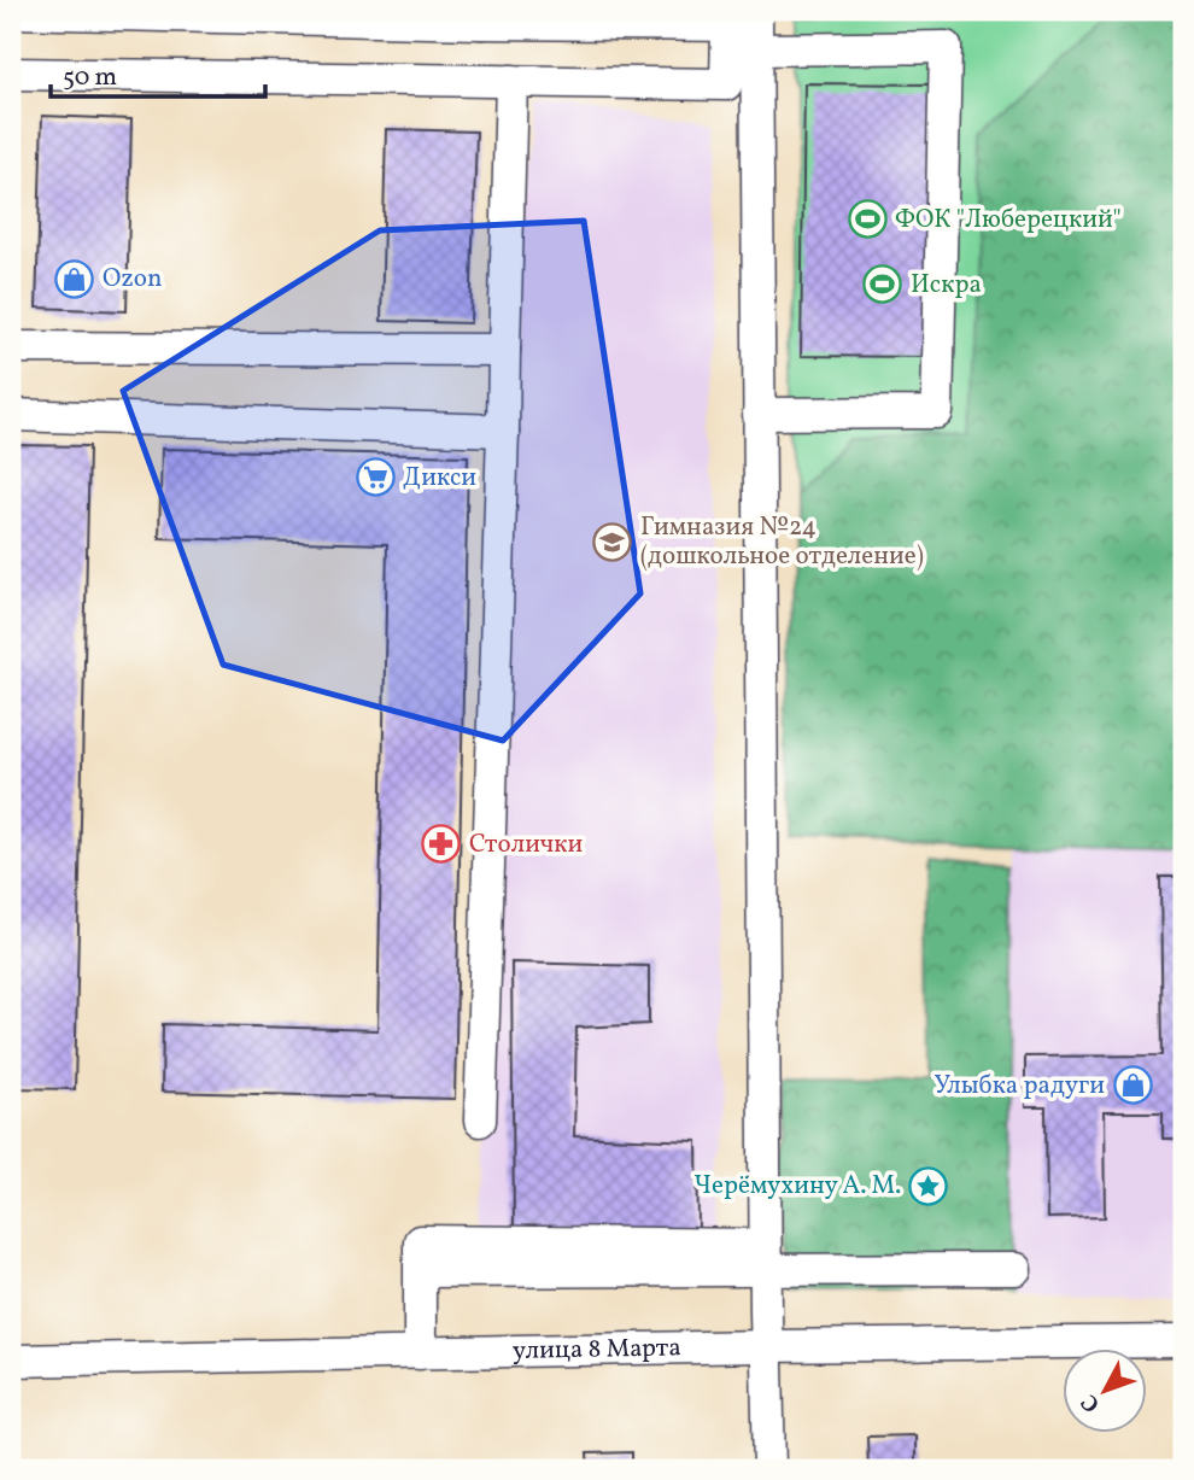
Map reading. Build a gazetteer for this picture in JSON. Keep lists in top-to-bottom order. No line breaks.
{"streets":{"street":["улица 8 Марта"]},"places":{"sports":["ФОК \"Люберецкий\"","Искра"],"shop":["Ozon","Улыбка радуги"],"supermarket":["Дикси"],"school or university":["Гимназия №24 (дошкольное отделение)"],"pharmacy":["Столички"],"place":["Черёмухину А. М."]},"scale_bar":"50 m","north":"bottom left"}
